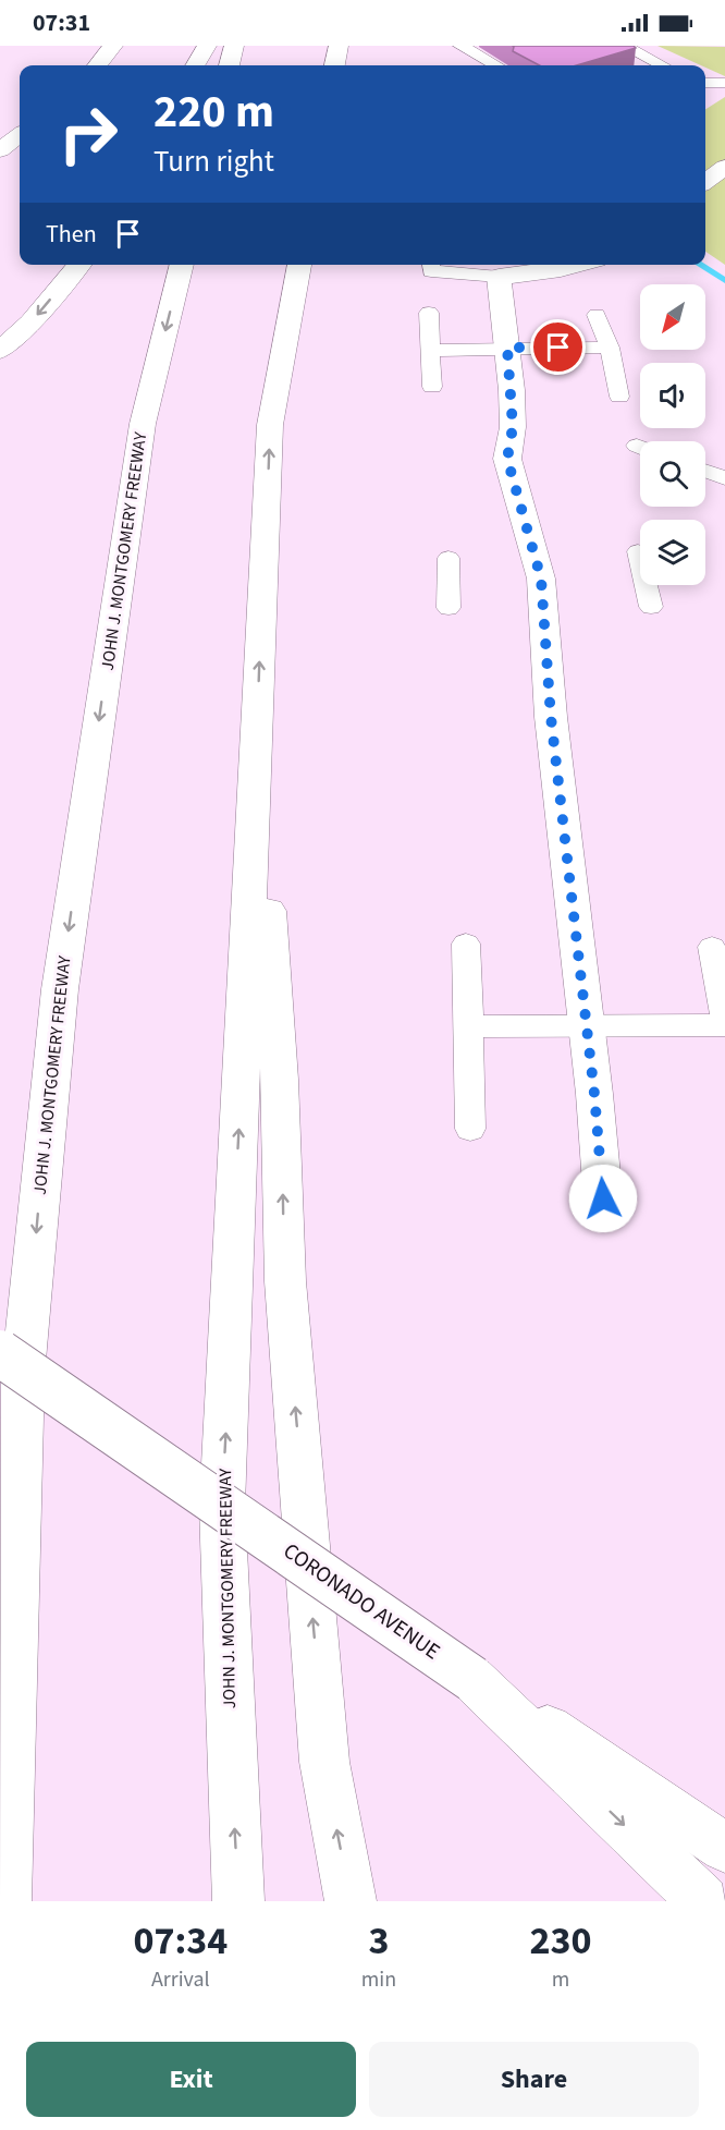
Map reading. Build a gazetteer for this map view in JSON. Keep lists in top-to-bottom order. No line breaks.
{"streets":{"main road":["JOHN J. MONTGOMERY FREEWAY","CORONADO AVENUE"]},"north":"bottom left","page":{"status":"07:31","turn":["220 m","Turn right"],"then":"Then","eta":["07:34","Arrival","3","min","230","m"],"buttons":["Exit","Share"]}}
